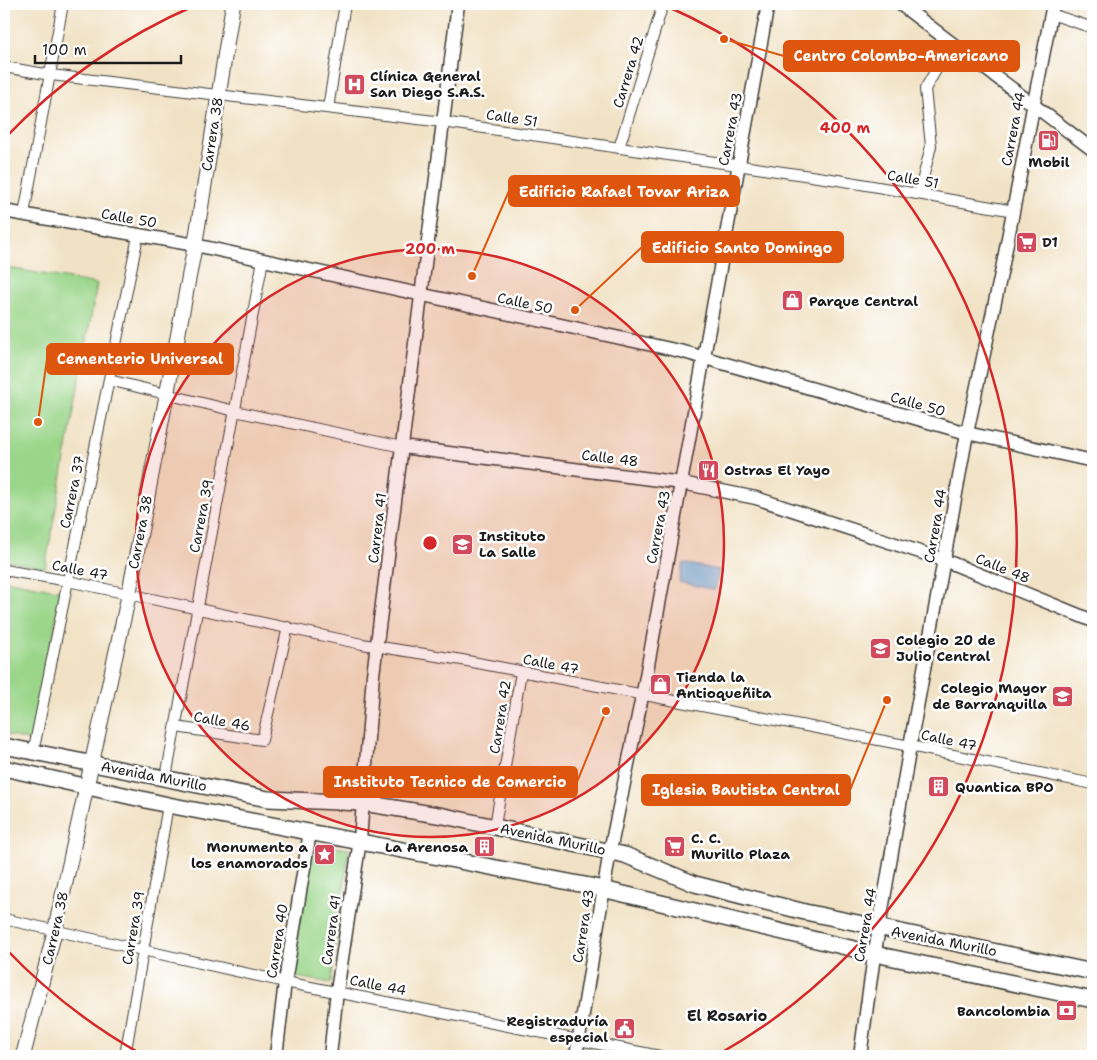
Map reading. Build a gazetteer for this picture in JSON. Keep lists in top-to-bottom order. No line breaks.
{"streets":{"main road":["Carrera 38","Avenida Murillo"],"street":["Carrera 42","Calle 51","Carrera 43","Carrera 44","Calle 50","Calle 48","Carrera 37","Carrera 39","Carrera 41","Calle 47","Calle 46","Carrera 40","Calle 44"]},"crossings":[["Carrera 42","Calle 51"],["Carrera 42","Calle 47"],["Carrera 42","Avenida Murillo"],["Calle 51","Carrera 43"],["Calle 51","Carrera 44"],["Calle 51","Carrera 38"],["Calle 51","Carrera 41"],["Carrera 43","Calle 50"],["Carrera 43","Calle 48"],["Carrera 43","Calle 47"],["Carrera 43","Avenida Murillo"],["Carrera 43","Calle 44"],["Carrera 44","Calle 50"],["Carrera 44","Calle 48"],["Carrera 44","Calle 47"],["Carrera 44","Avenida Murillo"],["Carrera 38","Calle 50"],["Carrera 38","Calle 48"],["Carrera 38","Calle 47"],["Carrera 38","Avenida Murillo"],["Carrera 38","Calle 44"],["Calle 50","Carrera 37"],["Calle 50","Carrera 39"],["Calle 50","Carrera 41"],["Calle 48","Carrera 37"],["Calle 48","Carrera 39"],["Calle 48","Carrera 41"],["Carrera 37","Calle 47"],["Carrera 37","Avenida Murillo"],["Carrera 39","Calle 47"],["Carrera 39","Calle 46"],["Carrera 39","Avenida Murillo"],["Carrera 39","Calle 44"],["Carrera 41","Calle 47"],["Carrera 41","Avenida Murillo"],["Carrera 41","Calle 44"],["Calle 47","Calle 46"],["Avenida Murillo","Carrera 40"],["Carrera 40","Calle 44"]],"districts":["El Rosario"],"places":{"other":["Centro Colombo-Americano","Edificio Rafael Tovar Ariza","Edificio Santo Domingo","Cementerio Universal","Iglesia Bautista Central","Instituto Tecnico de Comercio"],"hospital":["Clínica General San Diego S.A.S."],"fuel station":["Mobil"],"supermarket":["D1","C. C. Murillo Plaza"],"shop":["Parque Central","Tienda la Antioqueñita"],"restaurant":["Ostras El Yayo"],"school or university":["Instituto La Salle","Colegio 20 de Julio Central","Colegio Mayor de Barranquilla"],"building":["Quantica BPO","La Arenosa"],"place":["Monumento a los enamorados"],"bank":["Bancolombia"],"public building":["Registraduría especial"]},"scale_bar":"100 m","rings":["400 m","200 m"]}
